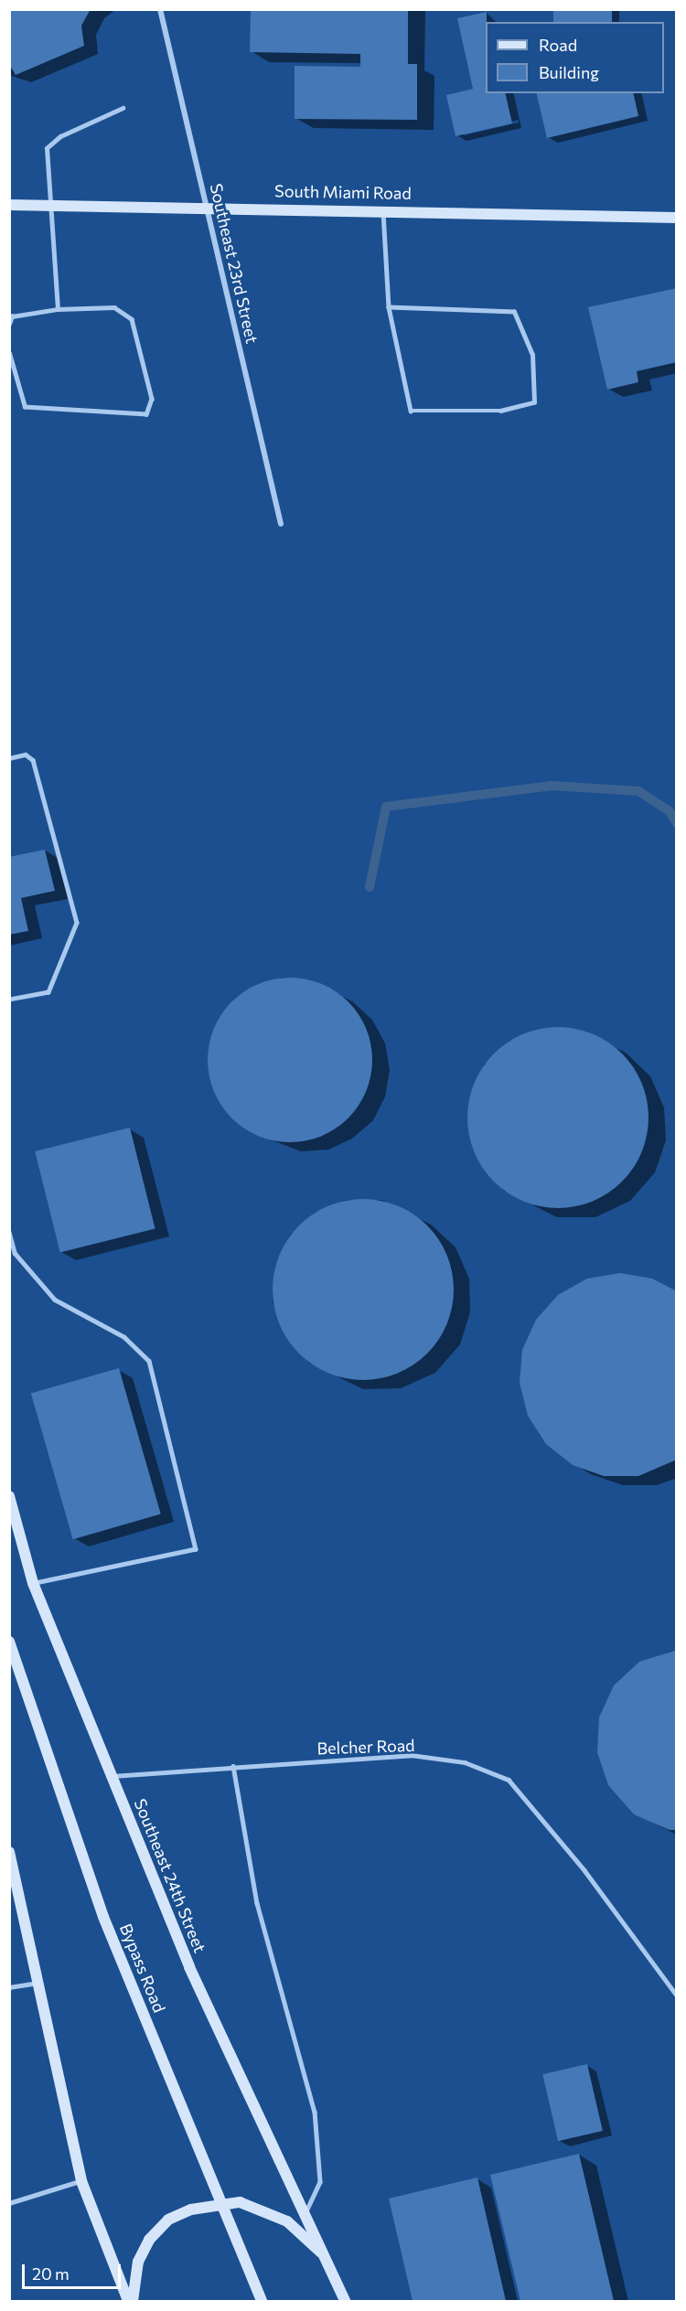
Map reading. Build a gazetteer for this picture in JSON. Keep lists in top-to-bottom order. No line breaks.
{"streets":{"street":["South Miami Road","Southeast 23rd Street","Southeast 24th Street","Bypass Road"],"lane":["Belcher Road"]},"crossings":[["South Miami Road","Southeast 23rd Street"],["Belcher Road","Southeast 24th Street"]],"legend":["Road","Building"],"scale_bar":"20 m"}
